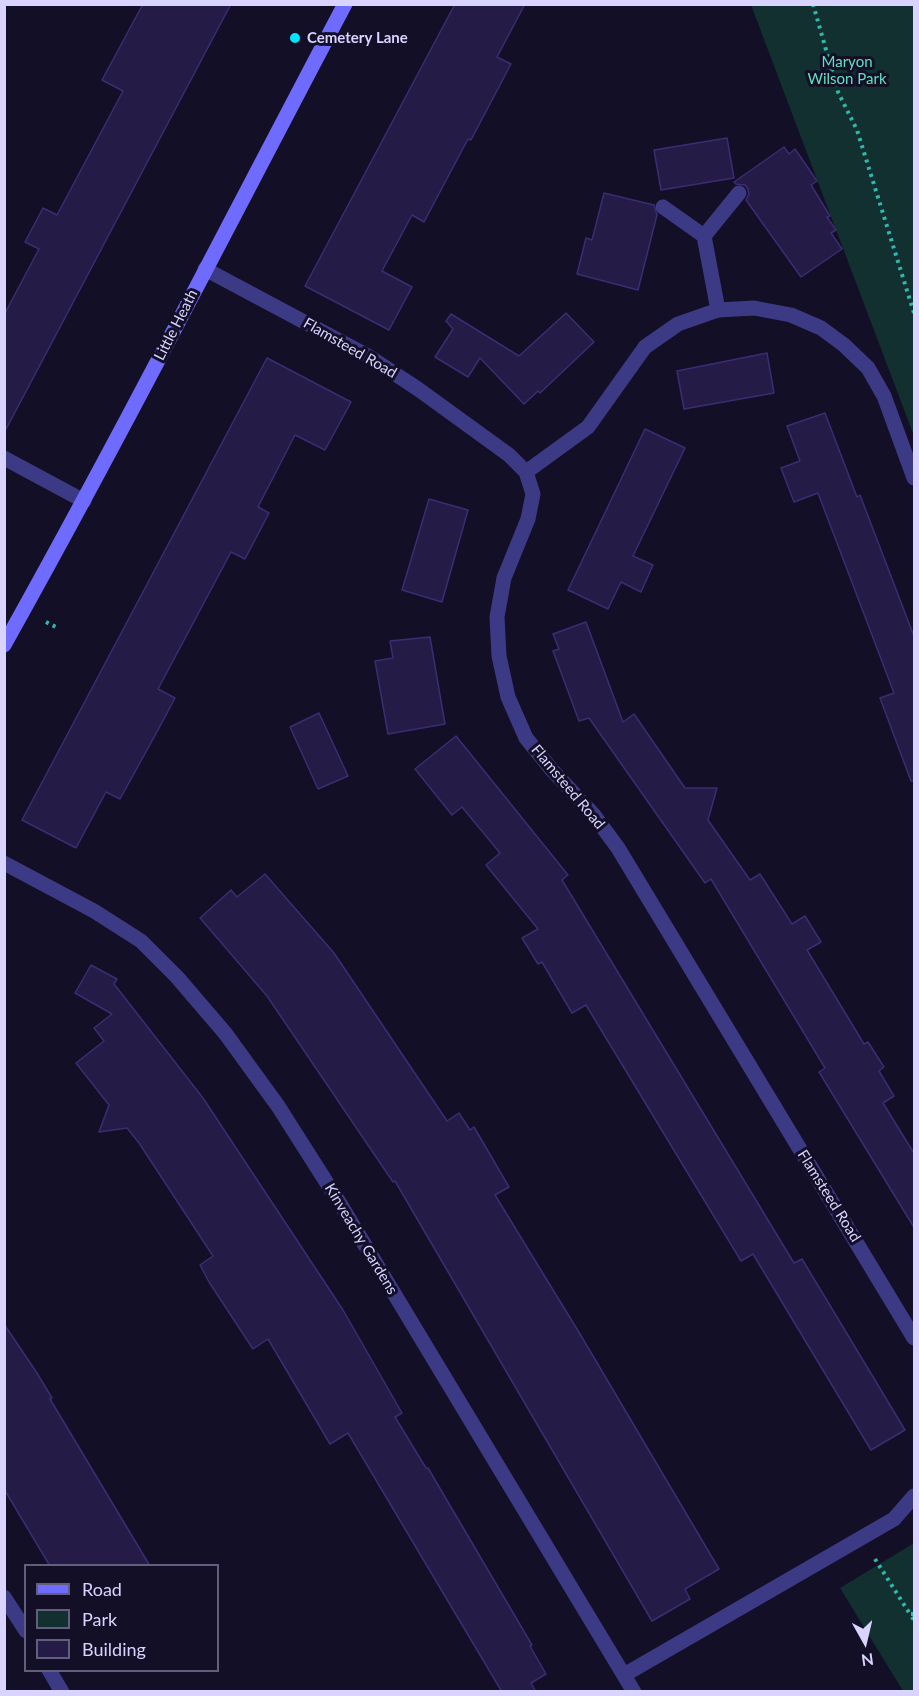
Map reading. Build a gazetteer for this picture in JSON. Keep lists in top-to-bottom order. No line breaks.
{"streets":{"main road":["Little Heath"],"street":["Flamsteed Road","Kinveachy Gardens"]},"crossings":[["Little Heath","Flamsteed Road"]],"parks":["Maryon Wilson Park"],"places":["Cemetery Lane"],"legend":["Road","Park","Building"],"north":"bottom"}
